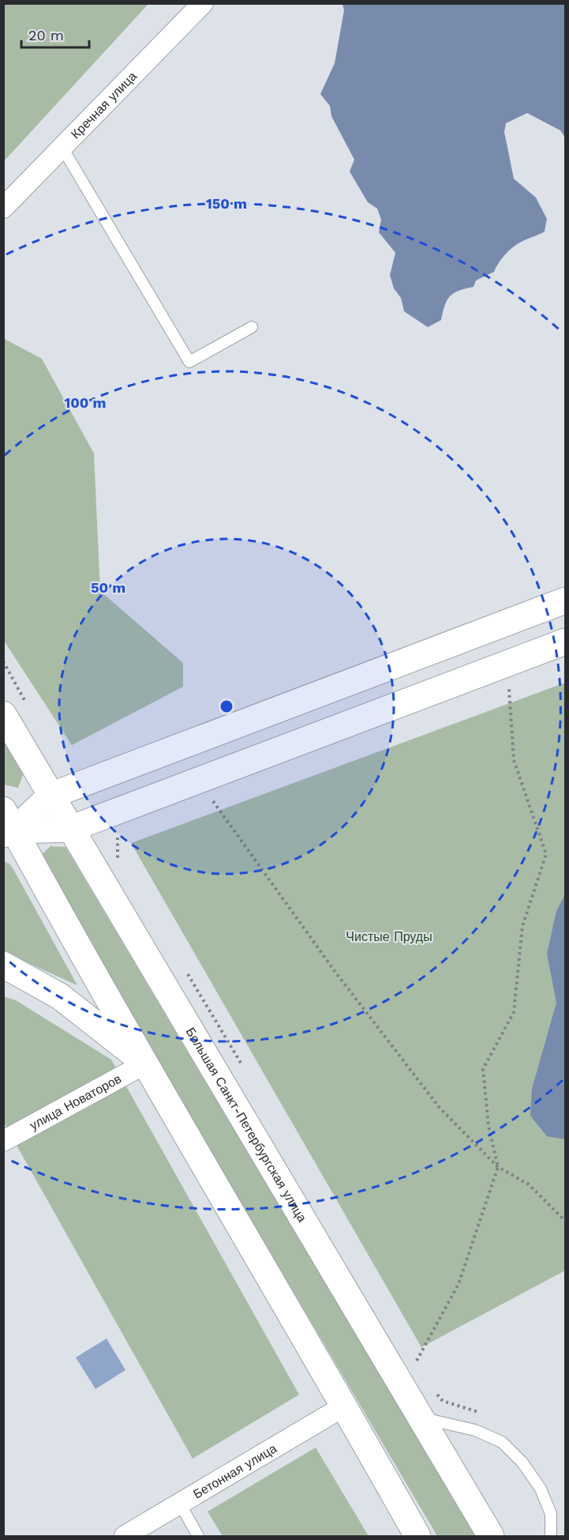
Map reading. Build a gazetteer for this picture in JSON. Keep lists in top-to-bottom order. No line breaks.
{"streets":{"main road":["Большая Санкт-Петербургская улица"],"street":["Кречная улица","улица Новаторов","Бетонная улица"]},"parks":["Чистые Пруды"],"scale_bar":"20 m","rings":["150 m","100 m","50 m"]}
